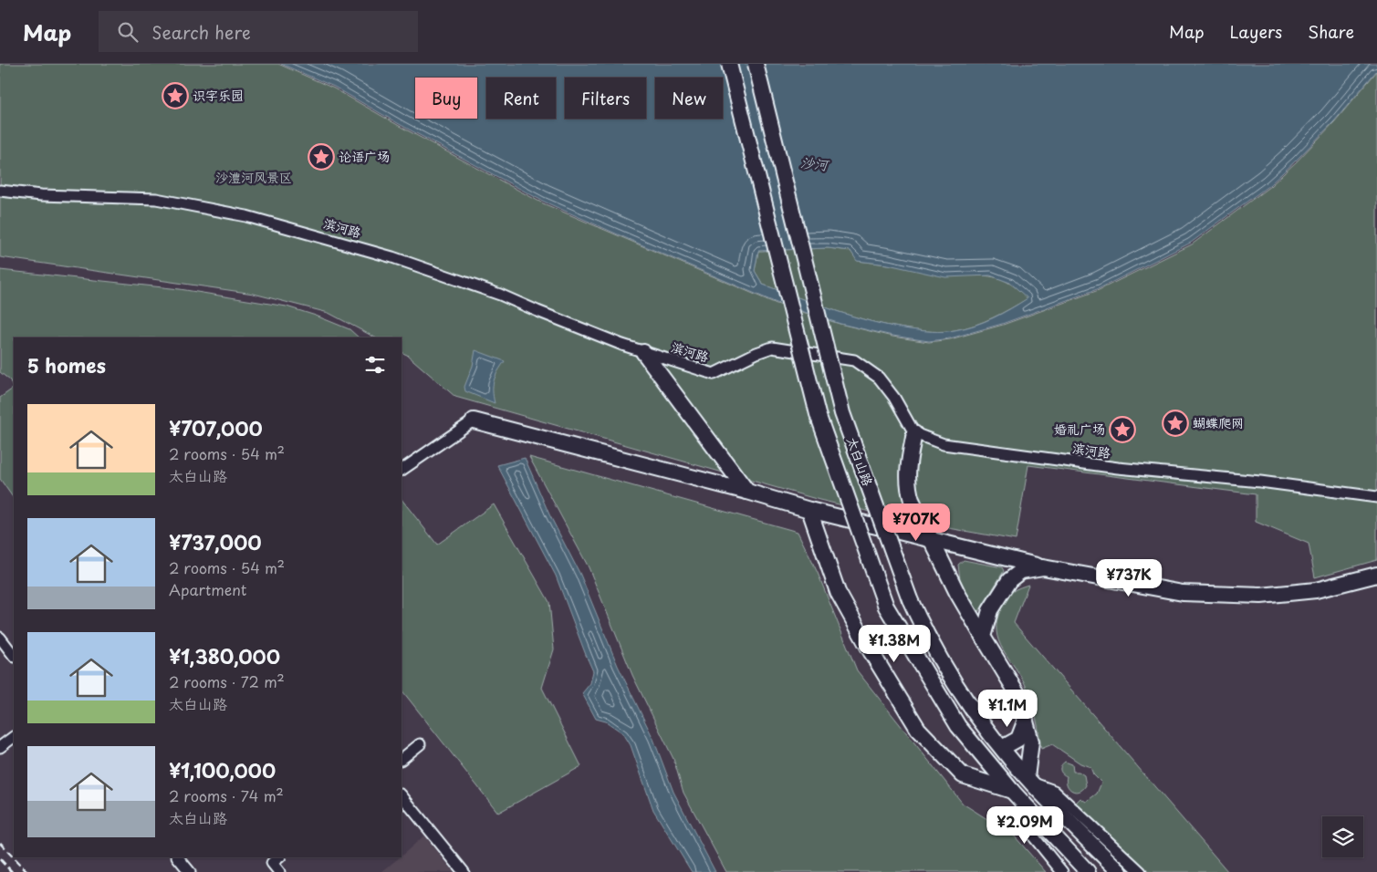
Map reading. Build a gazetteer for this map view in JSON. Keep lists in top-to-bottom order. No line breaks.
{"streets":{"street":["滨河路","太白山路"]},"water":["沙河"],"parks":["沙澧河风景区"],"places":{"place":["识字乐园","论语广场","蝴蝶爬网","婚礼广场"]},"page":{"header":"Map","search":"Search here","nav":["Map","Layers","Share"],"chip":["Buy","Rent","Filters","New"],"heading":"5 homes","list":[{"name":"¥707,000","note":"2 rooms · 54 m² · 太白山路"},{"name":"¥737,000","note":"2 rooms · 54 m² · Apartment"},{"name":"¥1,380,000","note":"2 rooms · 72 m² · 太白山路"},{"name":"¥1,100,000","note":"2 rooms · 74 m² · 太白山路"}],"price":["¥707K","¥737K","¥1.38M","¥1.1M","¥2.09M"]}}
